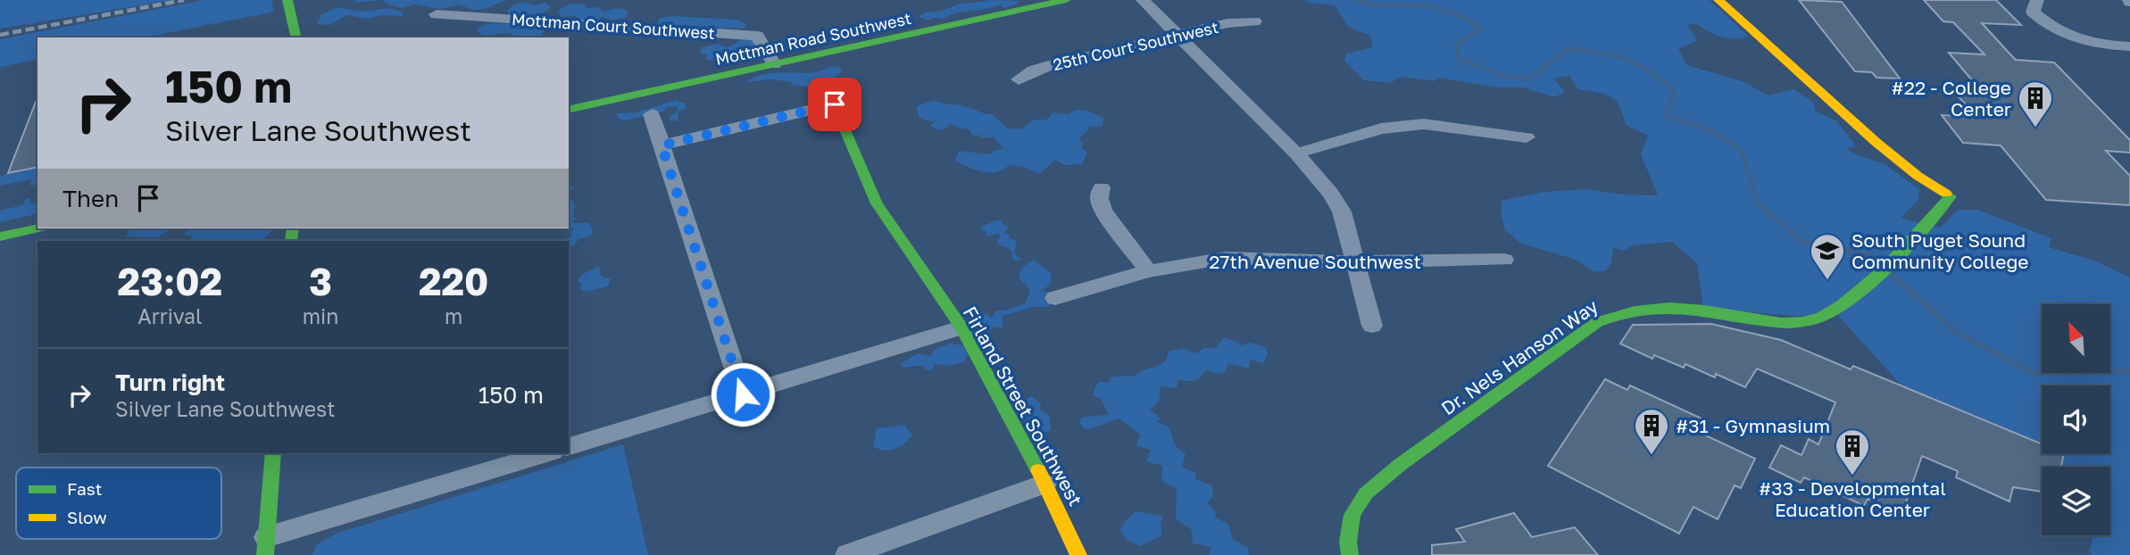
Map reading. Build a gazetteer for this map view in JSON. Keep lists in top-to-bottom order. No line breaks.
{"streets":{"street":["Mottman Court Southwest","Mottman Road Southwest","25th Court Southwest","27th Avenue Southwest","Dr. Nels Hanson Way","Firland Street Southwest"]},"crossings":[["Mottman Court Southwest","Mottman Road Southwest"]],"places":{"building":["#22 - College Center","#31 - Gymnasium","#33 - Developmental Education Center"],"school or university":["South Puget Sound Community College"]},"legend":["Fast","Slow"],"north":"top left","page":{"turn":["150 m","Silver Lane Southwest"],"then":"Then","eta":["23:02","Arrival","3","min","220","m"],"list":[{"name":"Turn right","note":"Silver Lane Southwest","value":"150 m"}]}}
